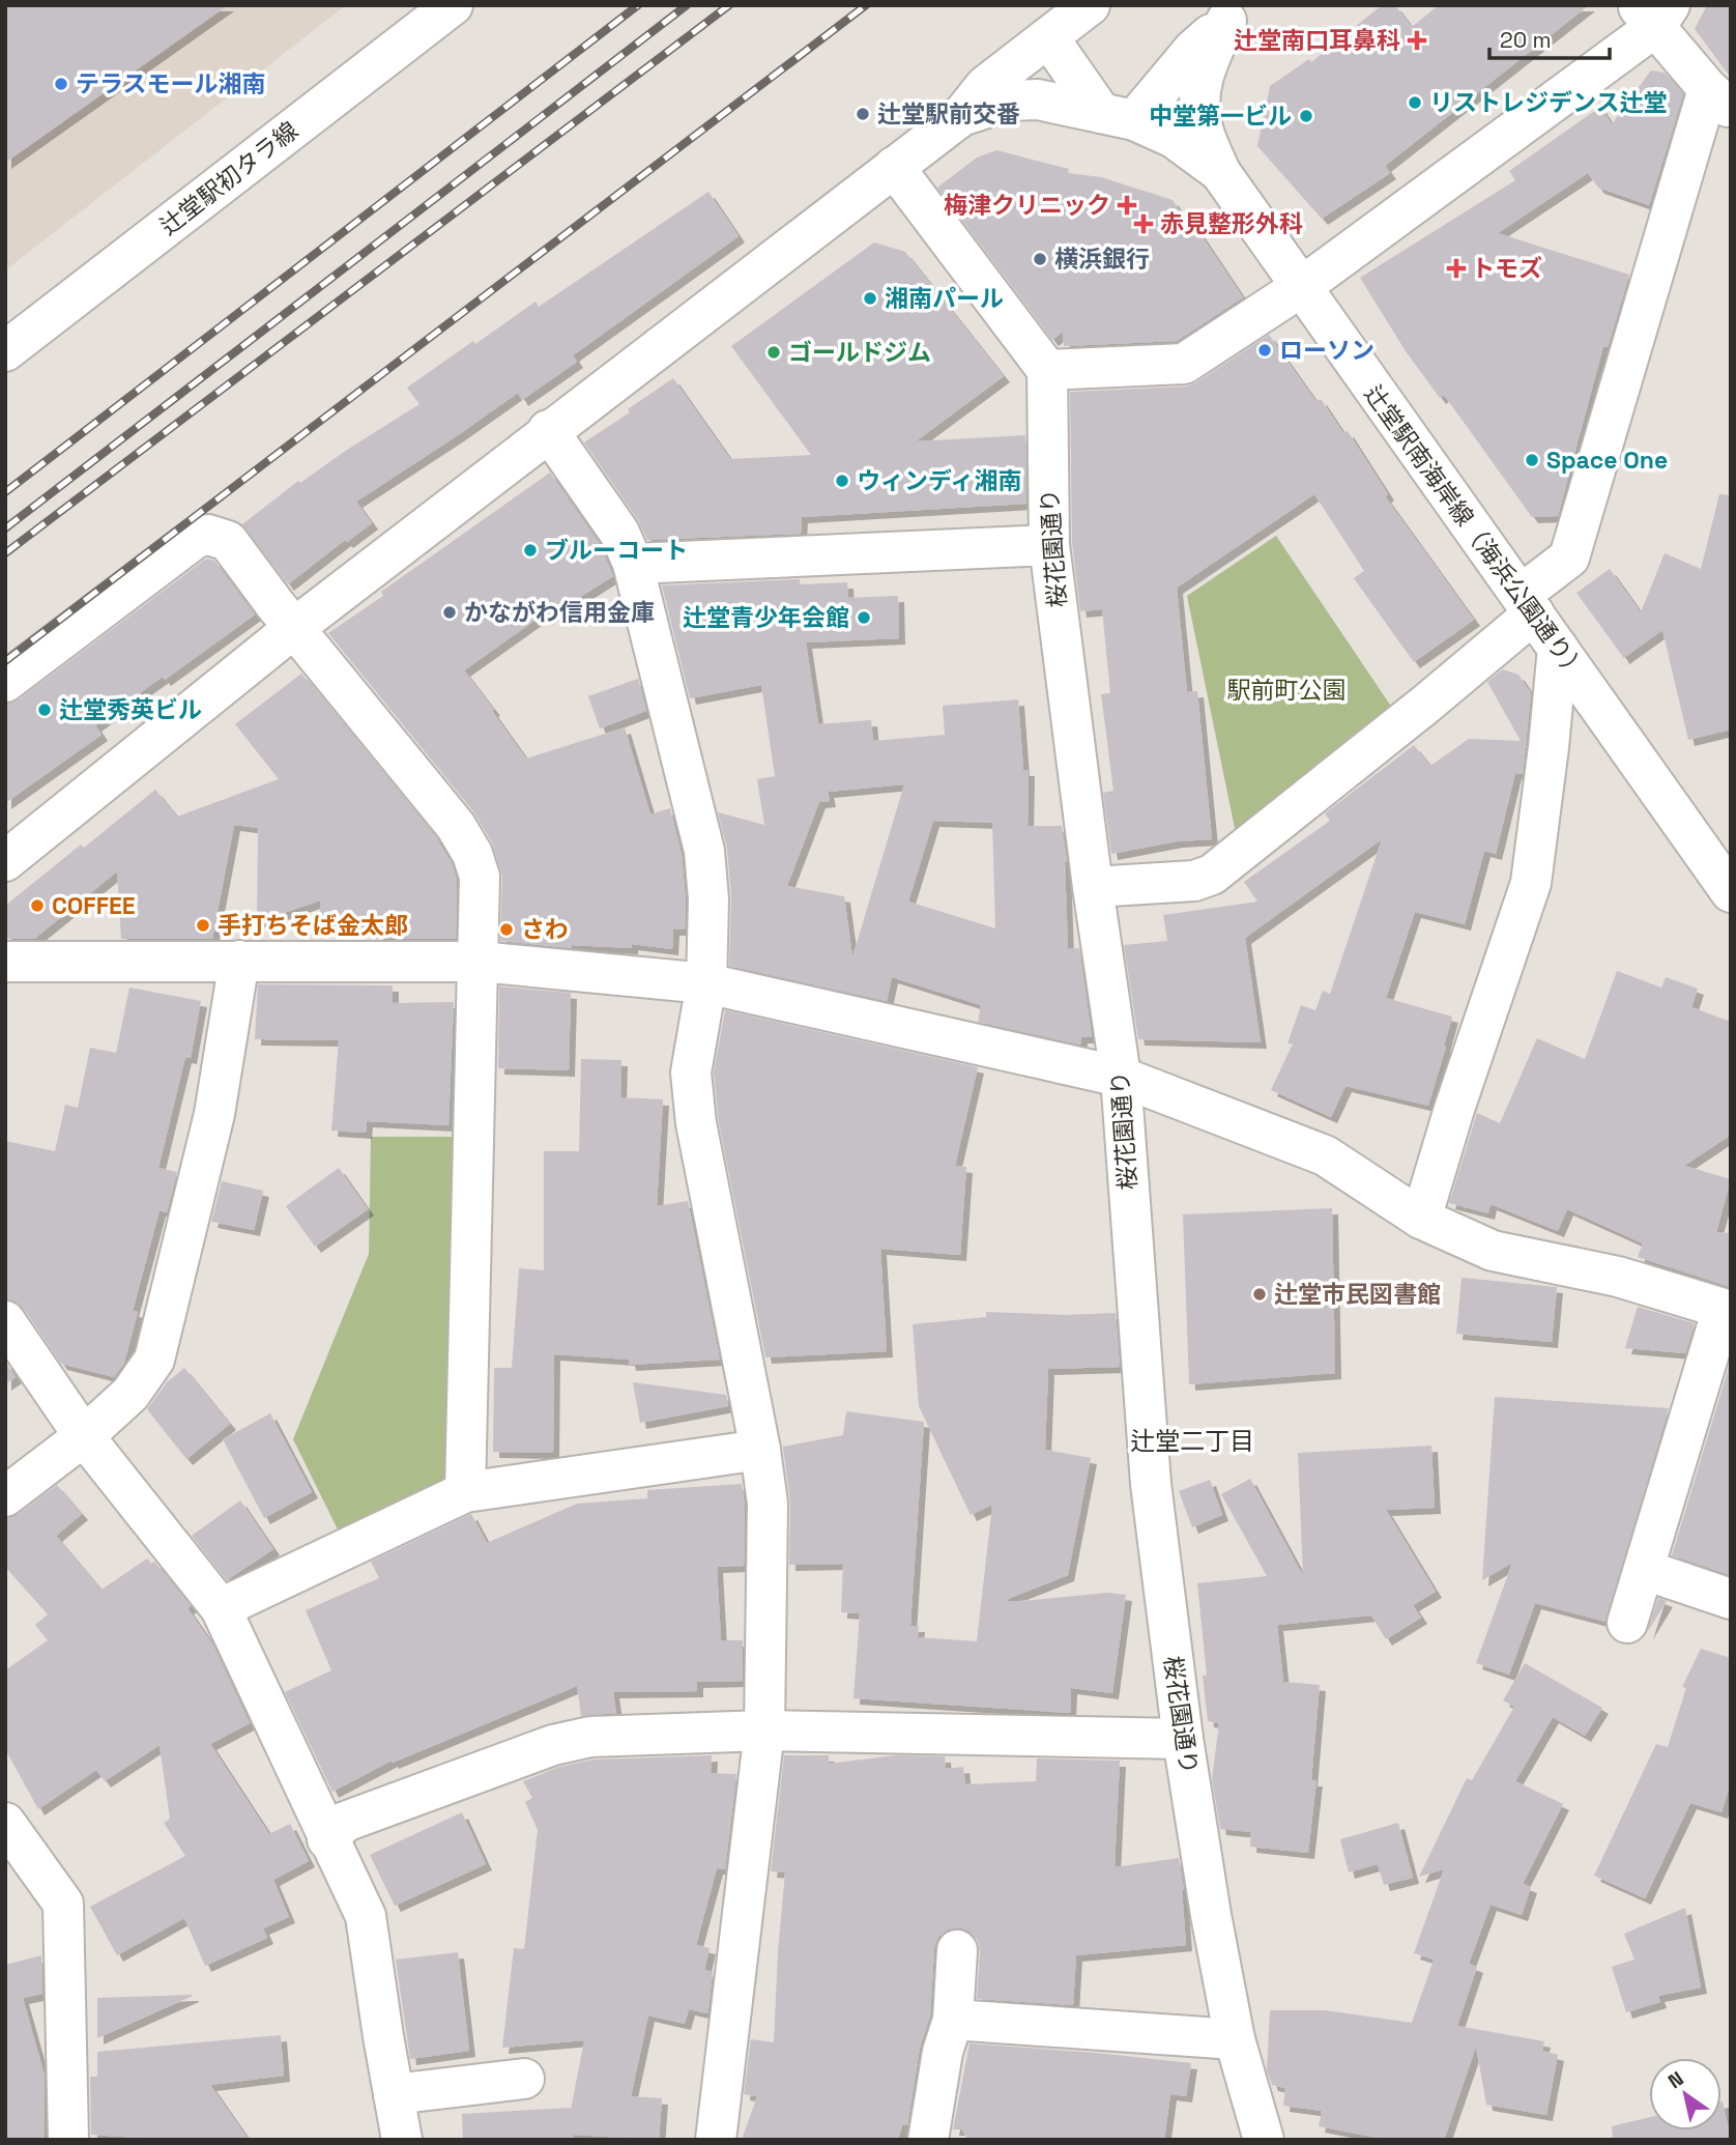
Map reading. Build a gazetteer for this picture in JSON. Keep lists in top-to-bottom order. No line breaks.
{"streets":{"street":["辻堂駅初タラ線","辻堂駅南海岸線（海浜公園通り）","桜花園通り"]},"districts":["辻堂二丁目"],"parks":["駅前町公園"],"places":{"health":["辻堂南口耳鼻科","梅津クリニック","赤見整形外科","トモズ"],"other":["テラスモール湘南","リストレジデンス辻堂","辻堂駅前交番","中堂第一ビル","横浜銀行","湘南パール","ローソン","ゴールドジム","Space One","ウィンディ湘南","ブルーコート","かながわ信用金庫","辻堂青少年会館","辻堂秀英ビル","COFFEE","手打ちそば金太郎","さわ","辻堂市民図書館"]},"scale_bar":"20 m","north":"top left"}
